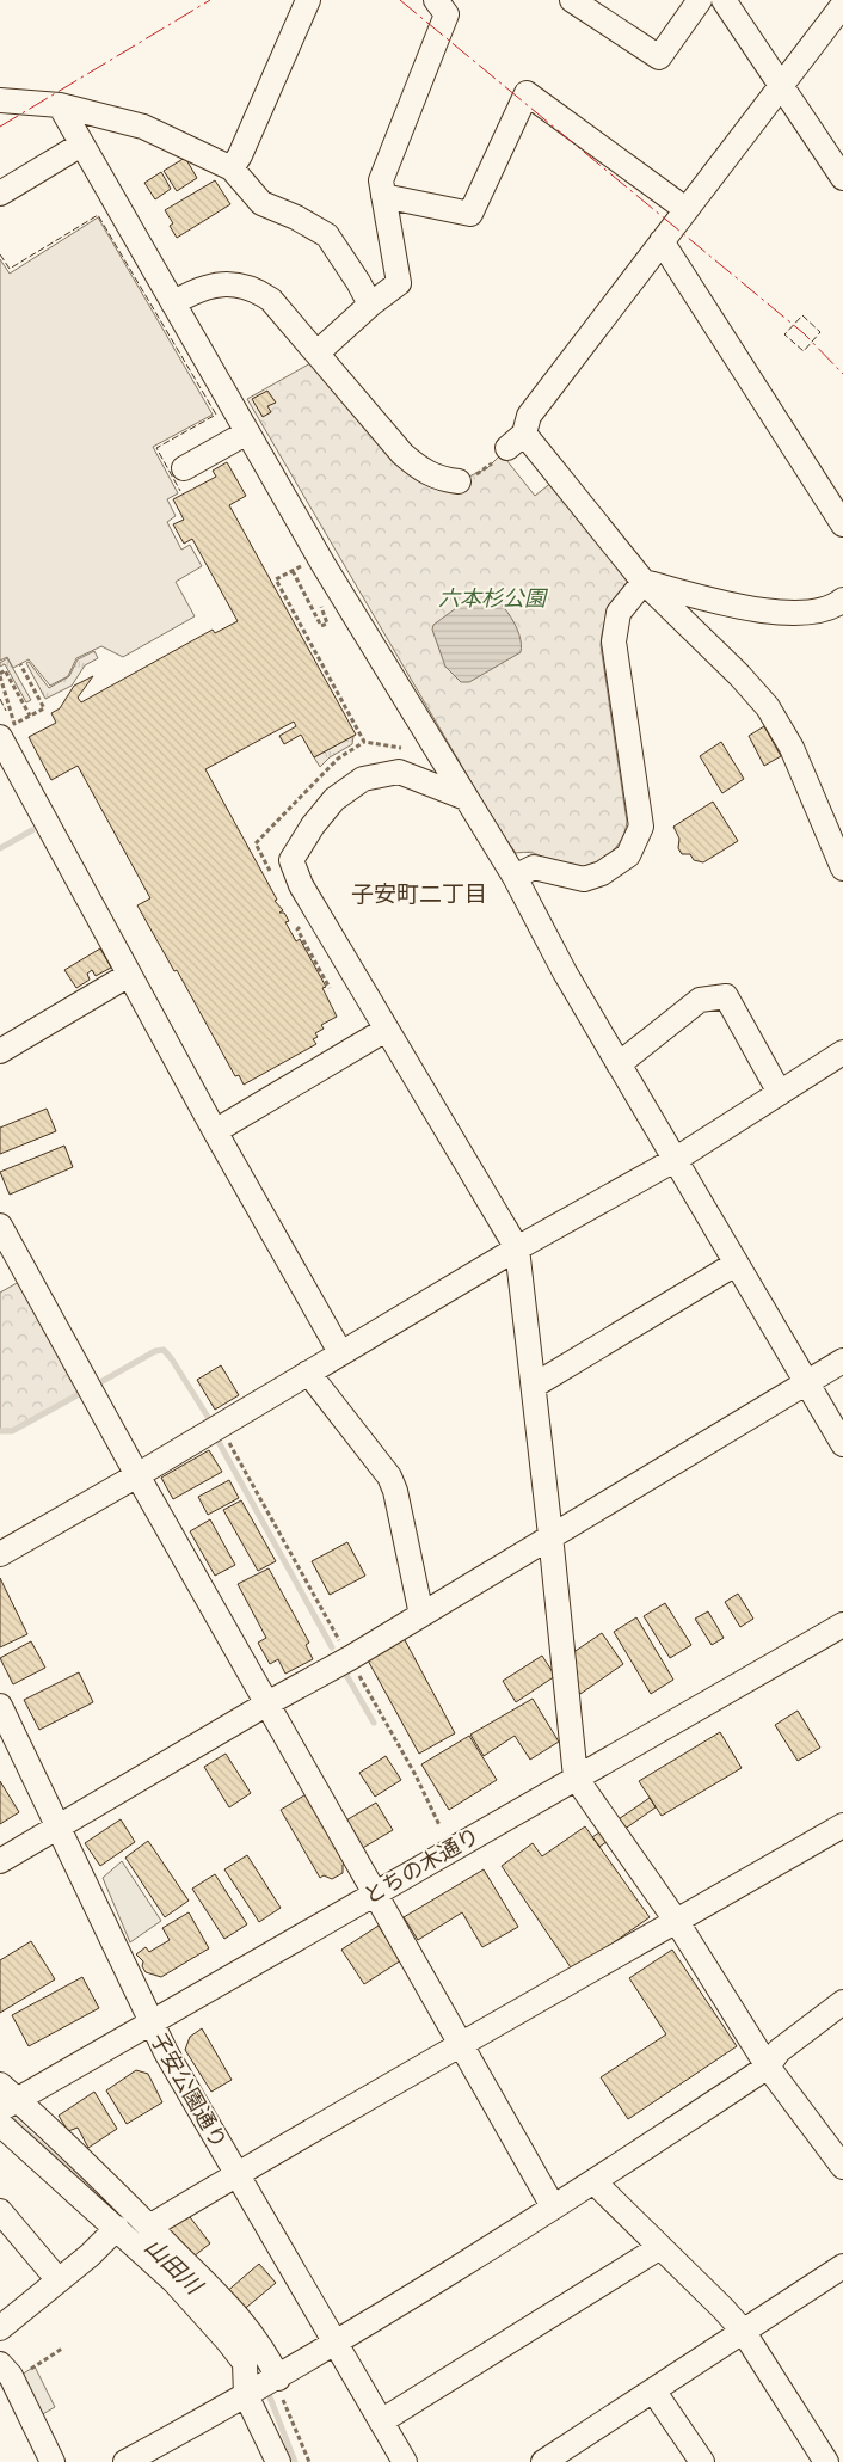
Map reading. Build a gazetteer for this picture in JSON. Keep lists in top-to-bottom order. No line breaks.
{"streets":{"street":["とちの木通り","子安公園通り"]},"crossings":[["とちの木通り","子安公園通り"]],"districts":["子安町二丁目"],"water":["山田川"],"parks":["六本杉公園"]}
